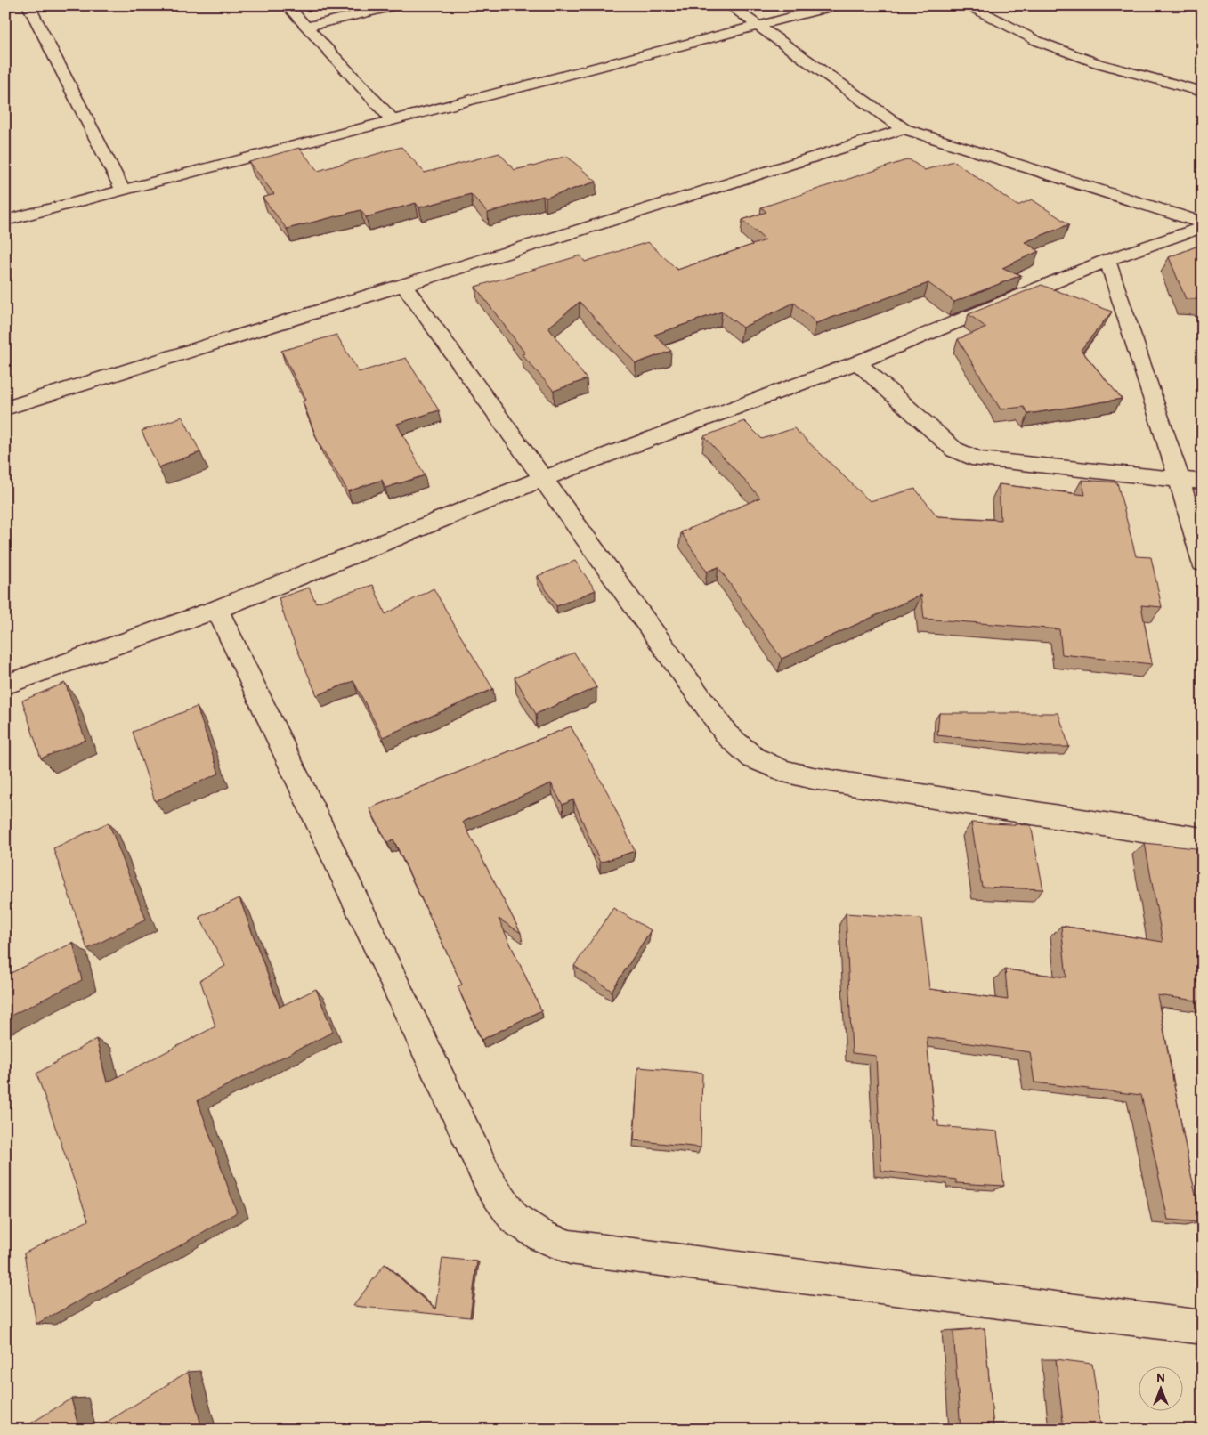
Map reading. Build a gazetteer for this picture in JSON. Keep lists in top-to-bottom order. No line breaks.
{"north":"top"}
